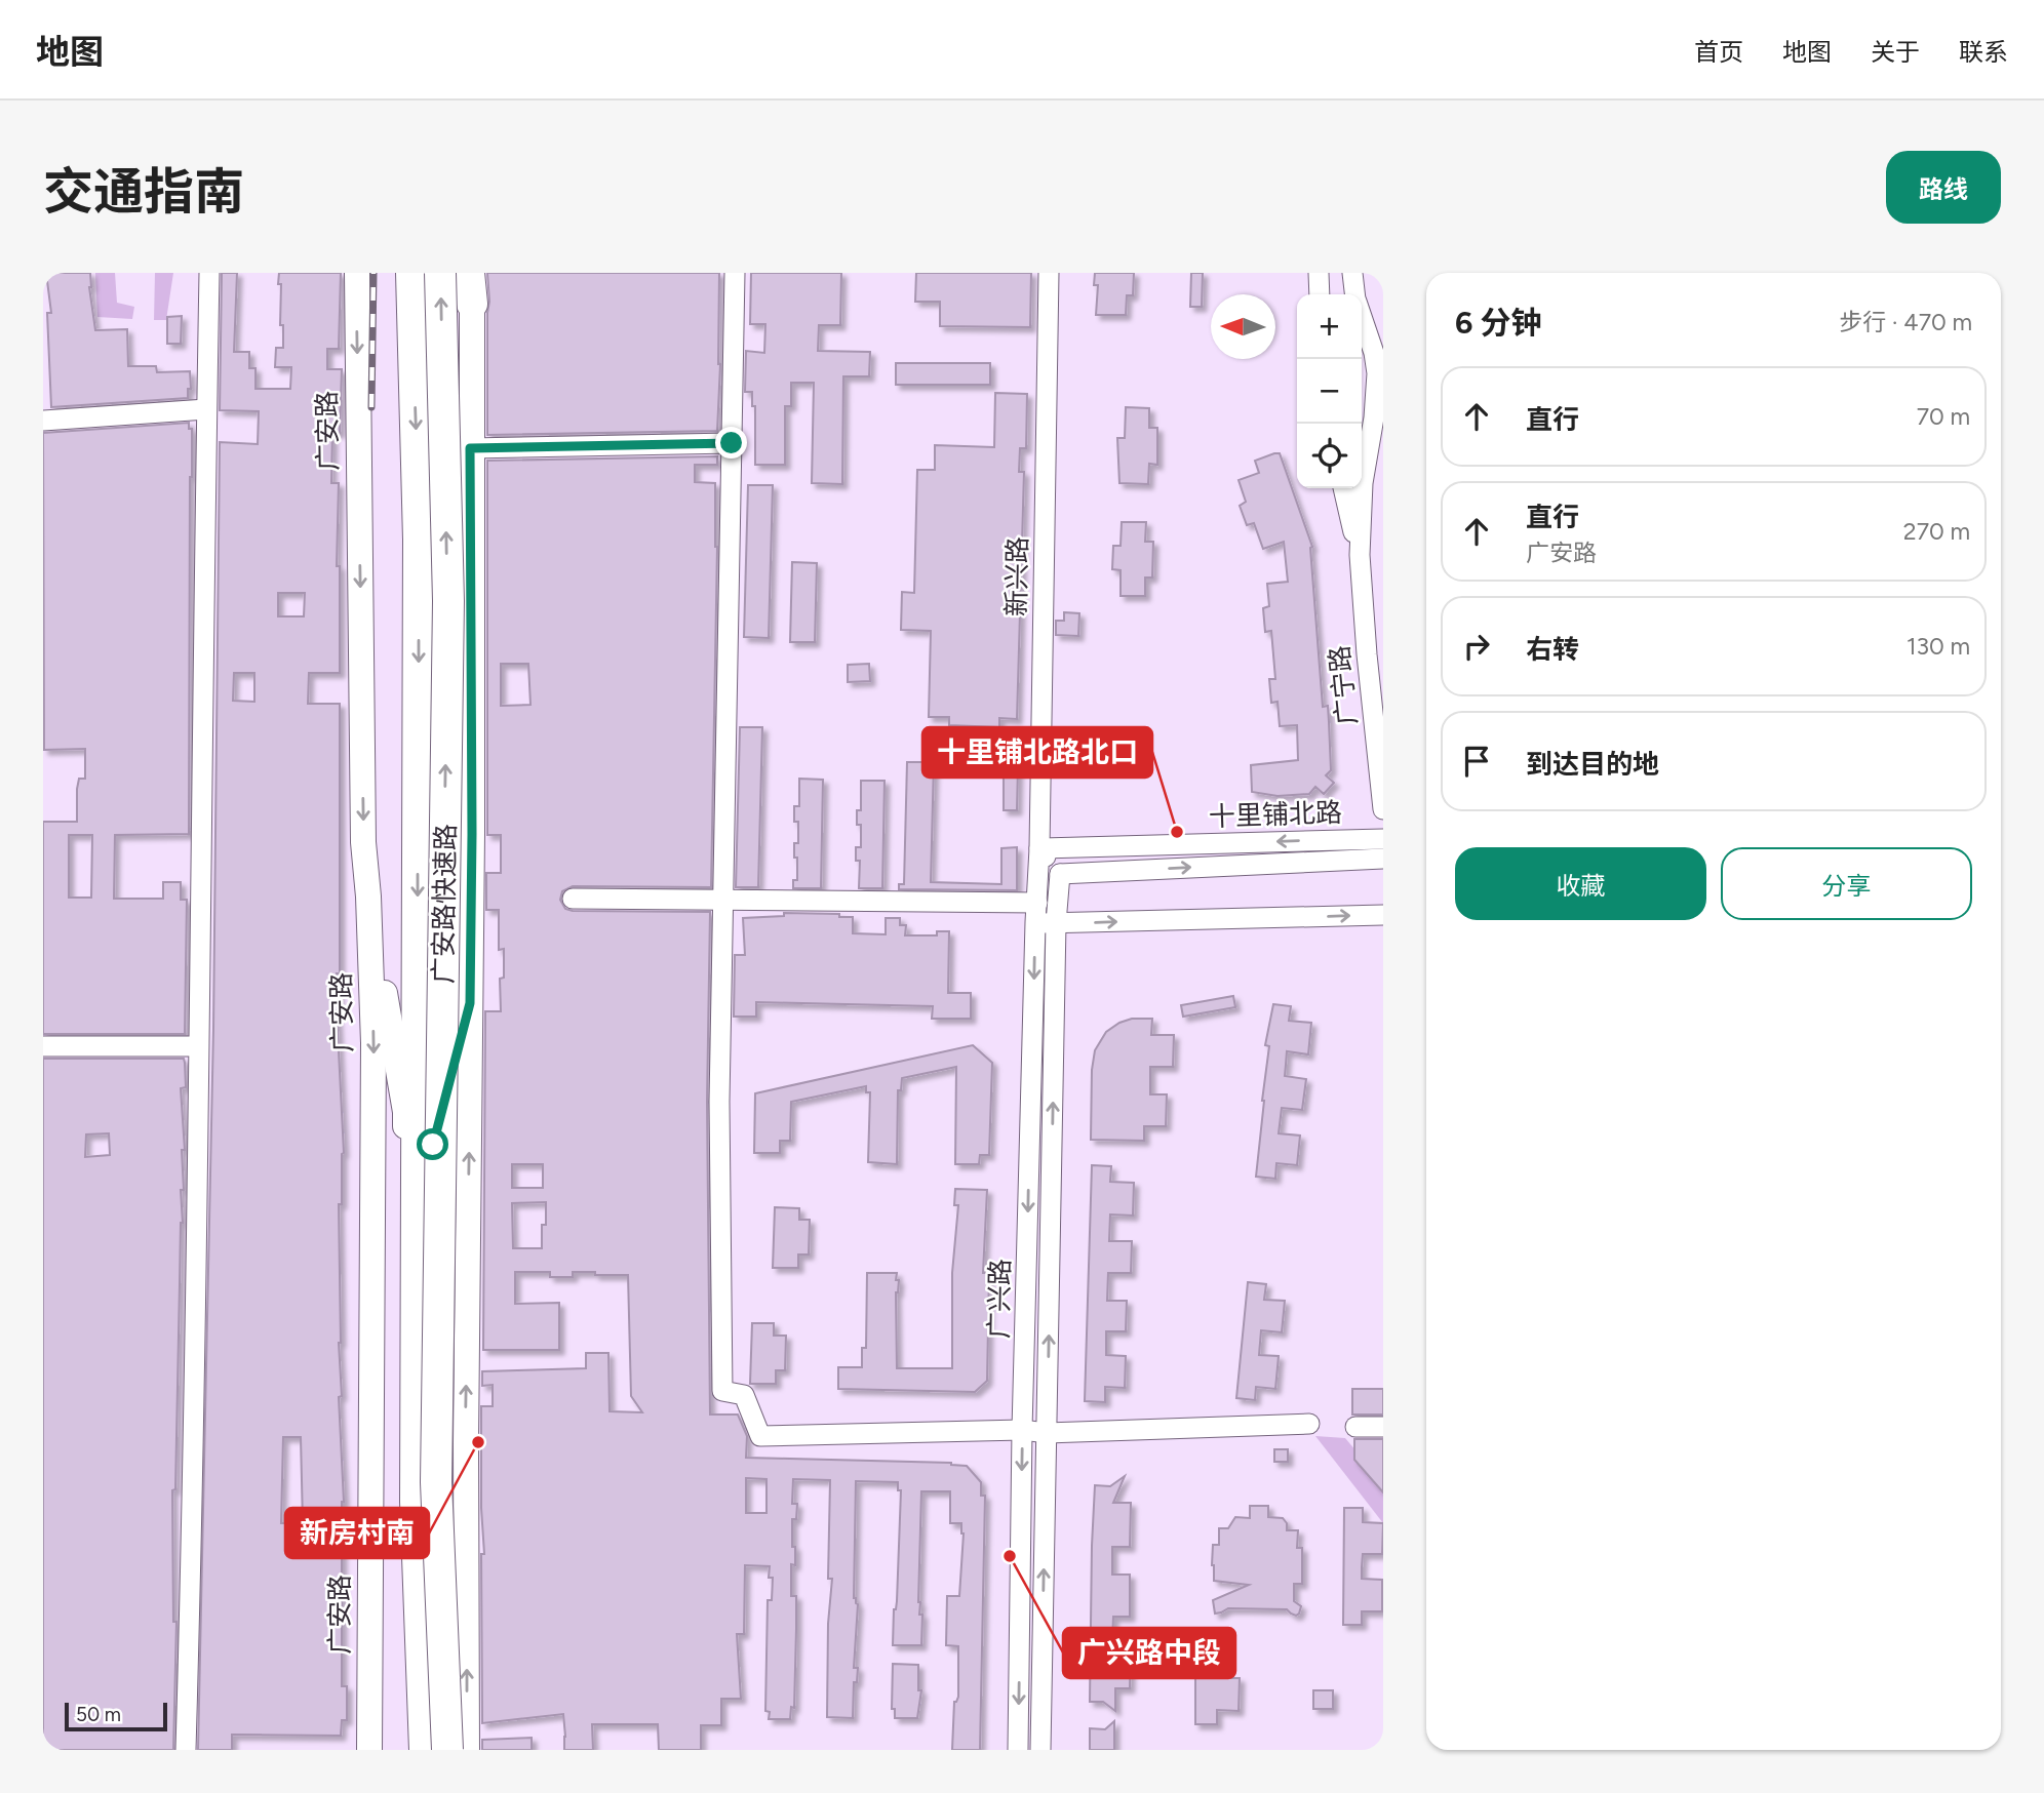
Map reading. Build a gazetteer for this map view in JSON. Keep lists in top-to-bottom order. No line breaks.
{"streets":{"highway":["广安路快速路"],"main road":["广安路"],"street":["新兴路","广宁路","十里铺北路","广兴路"]},"crossings":[["新兴路","十里铺北路"],["新兴路","广兴路"],["十里铺北路","广兴路"]],"places":["十里铺北路北口","新房村南","广兴路中段"],"scale_bar":"50 m","north":"left","page":{"header":"地图","nav":["首页","地图","关于","联系"],"title":"交通指南","buttons":["路线",["收藏","分享"]],"heading":["6 分钟","步行 · 470 m"],"map_buttons":["+","−"],"list":[["直行","70 m"],["直行","广安路","270 m"],["右转","130 m"],"到达目的地"],"scale":"50 m"}}
